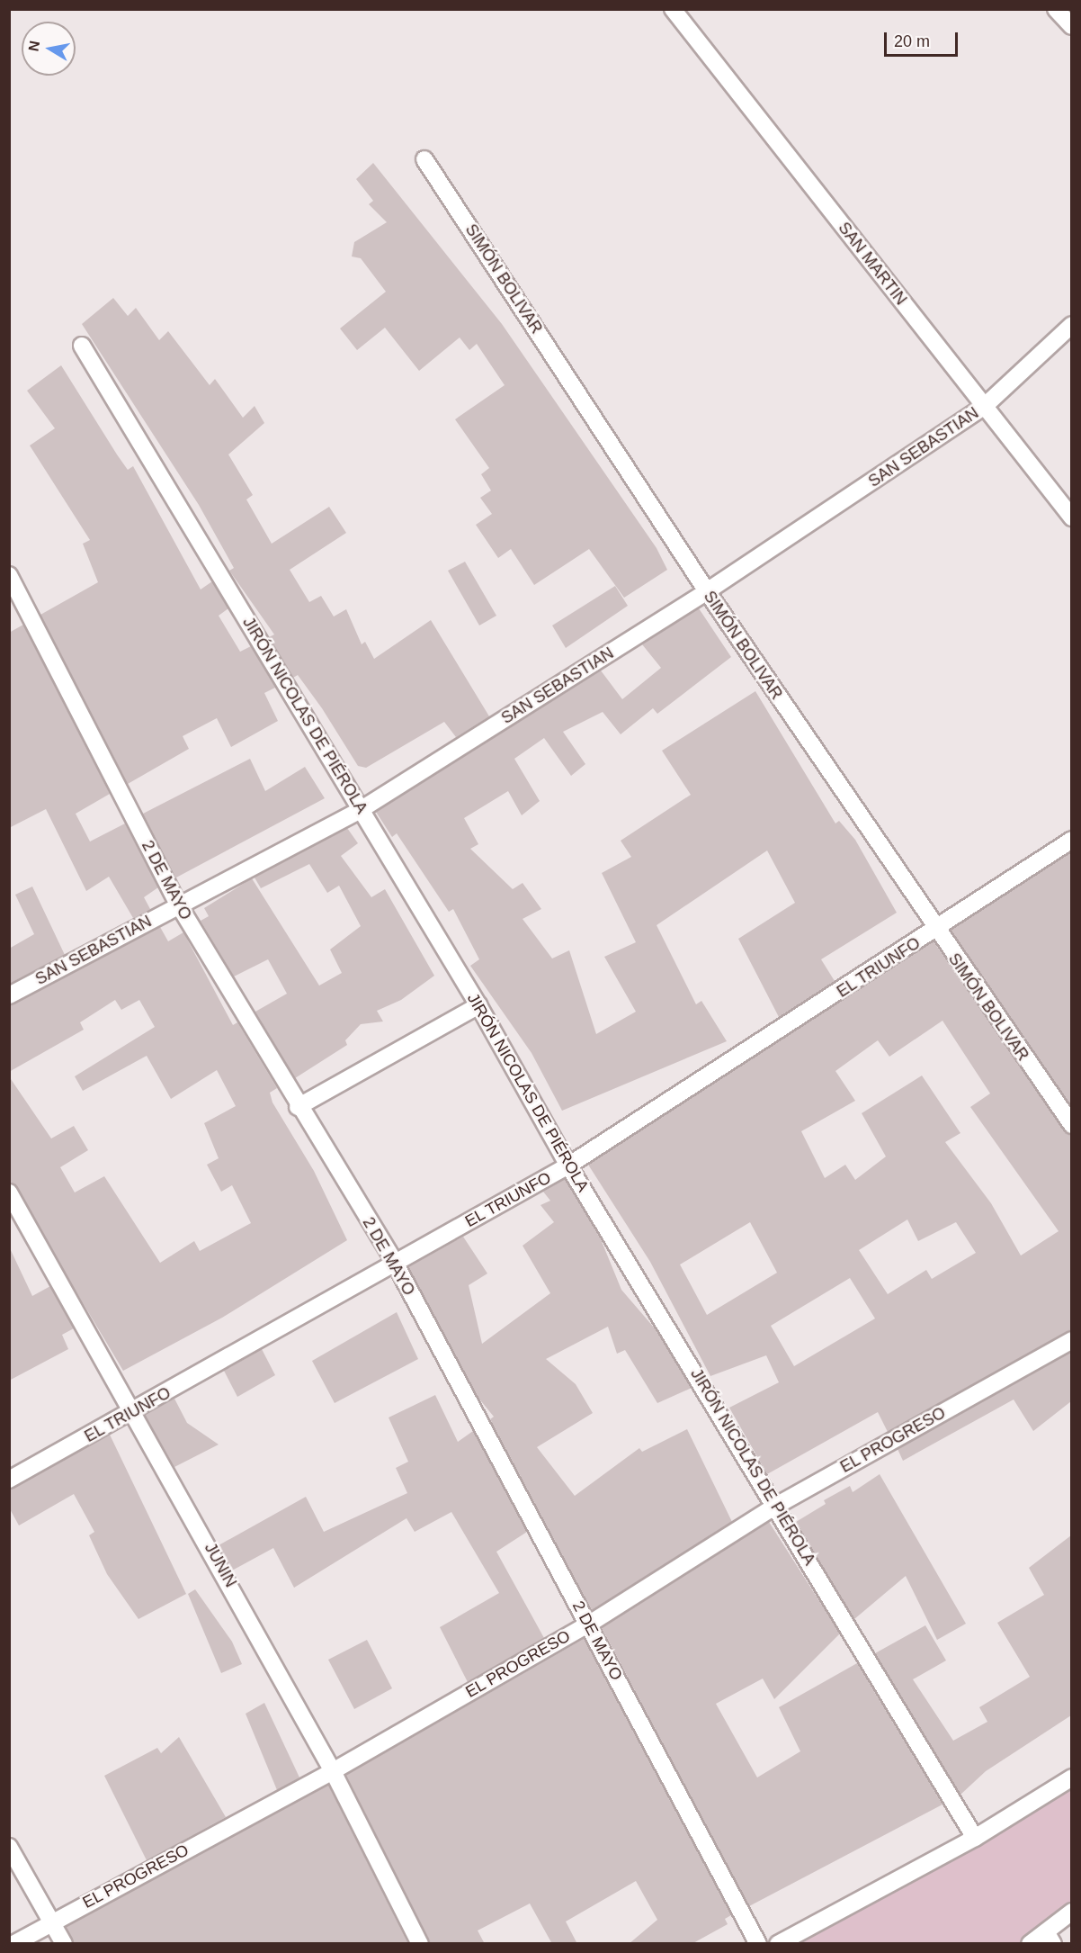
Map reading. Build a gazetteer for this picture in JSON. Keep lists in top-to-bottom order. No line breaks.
{"streets":{"street":["SAN MARTIN","SIMÓN BOLIVAR","SAN SEBASTIAN","JIRÓN NICOLAS DE PIÉROLA","2 DE MAYO","EL TRIUNFO","EL PROGRESO","JUNIN"]},"crossings":[["SAN MARTIN","SAN SEBASTIAN"],["SIMÓN BOLIVAR","SAN SEBASTIAN"],["SIMÓN BOLIVAR","EL TRIUNFO"],["SAN SEBASTIAN","JIRÓN NICOLAS DE PIÉROLA"],["SAN SEBASTIAN","2 DE MAYO"],["JIRÓN NICOLAS DE PIÉROLA","EL TRIUNFO"],["JIRÓN NICOLAS DE PIÉROLA","EL PROGRESO"],["2 DE MAYO","EL TRIUNFO"],["2 DE MAYO","EL PROGRESO"],["EL TRIUNFO","JUNIN"],["EL PROGRESO","JUNIN"]],"scale_bar":"20 m","north":"left"}
